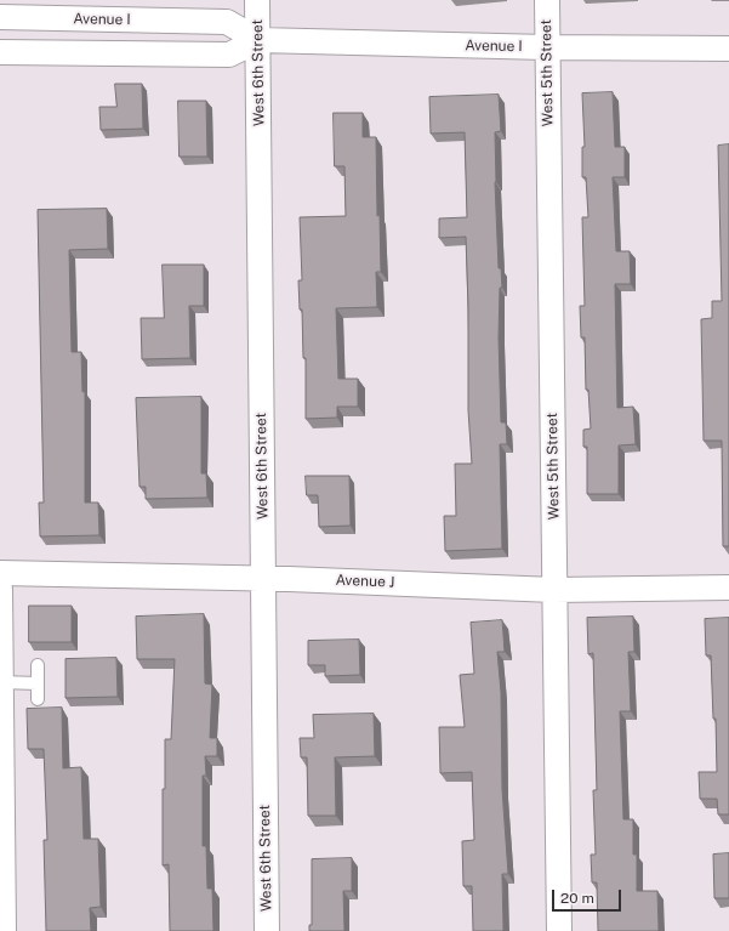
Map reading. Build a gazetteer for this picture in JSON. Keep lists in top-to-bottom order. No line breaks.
{"streets":{"street":["Avenue I","West 6th Street","West 5th Street","Avenue J"]},"crossings":[["Avenue I","West 6th Street"],["Avenue I","West 5th Street"],["West 6th Street","Avenue J"],["West 5th Street","Avenue J"]],"scale_bar":"20 m"}
